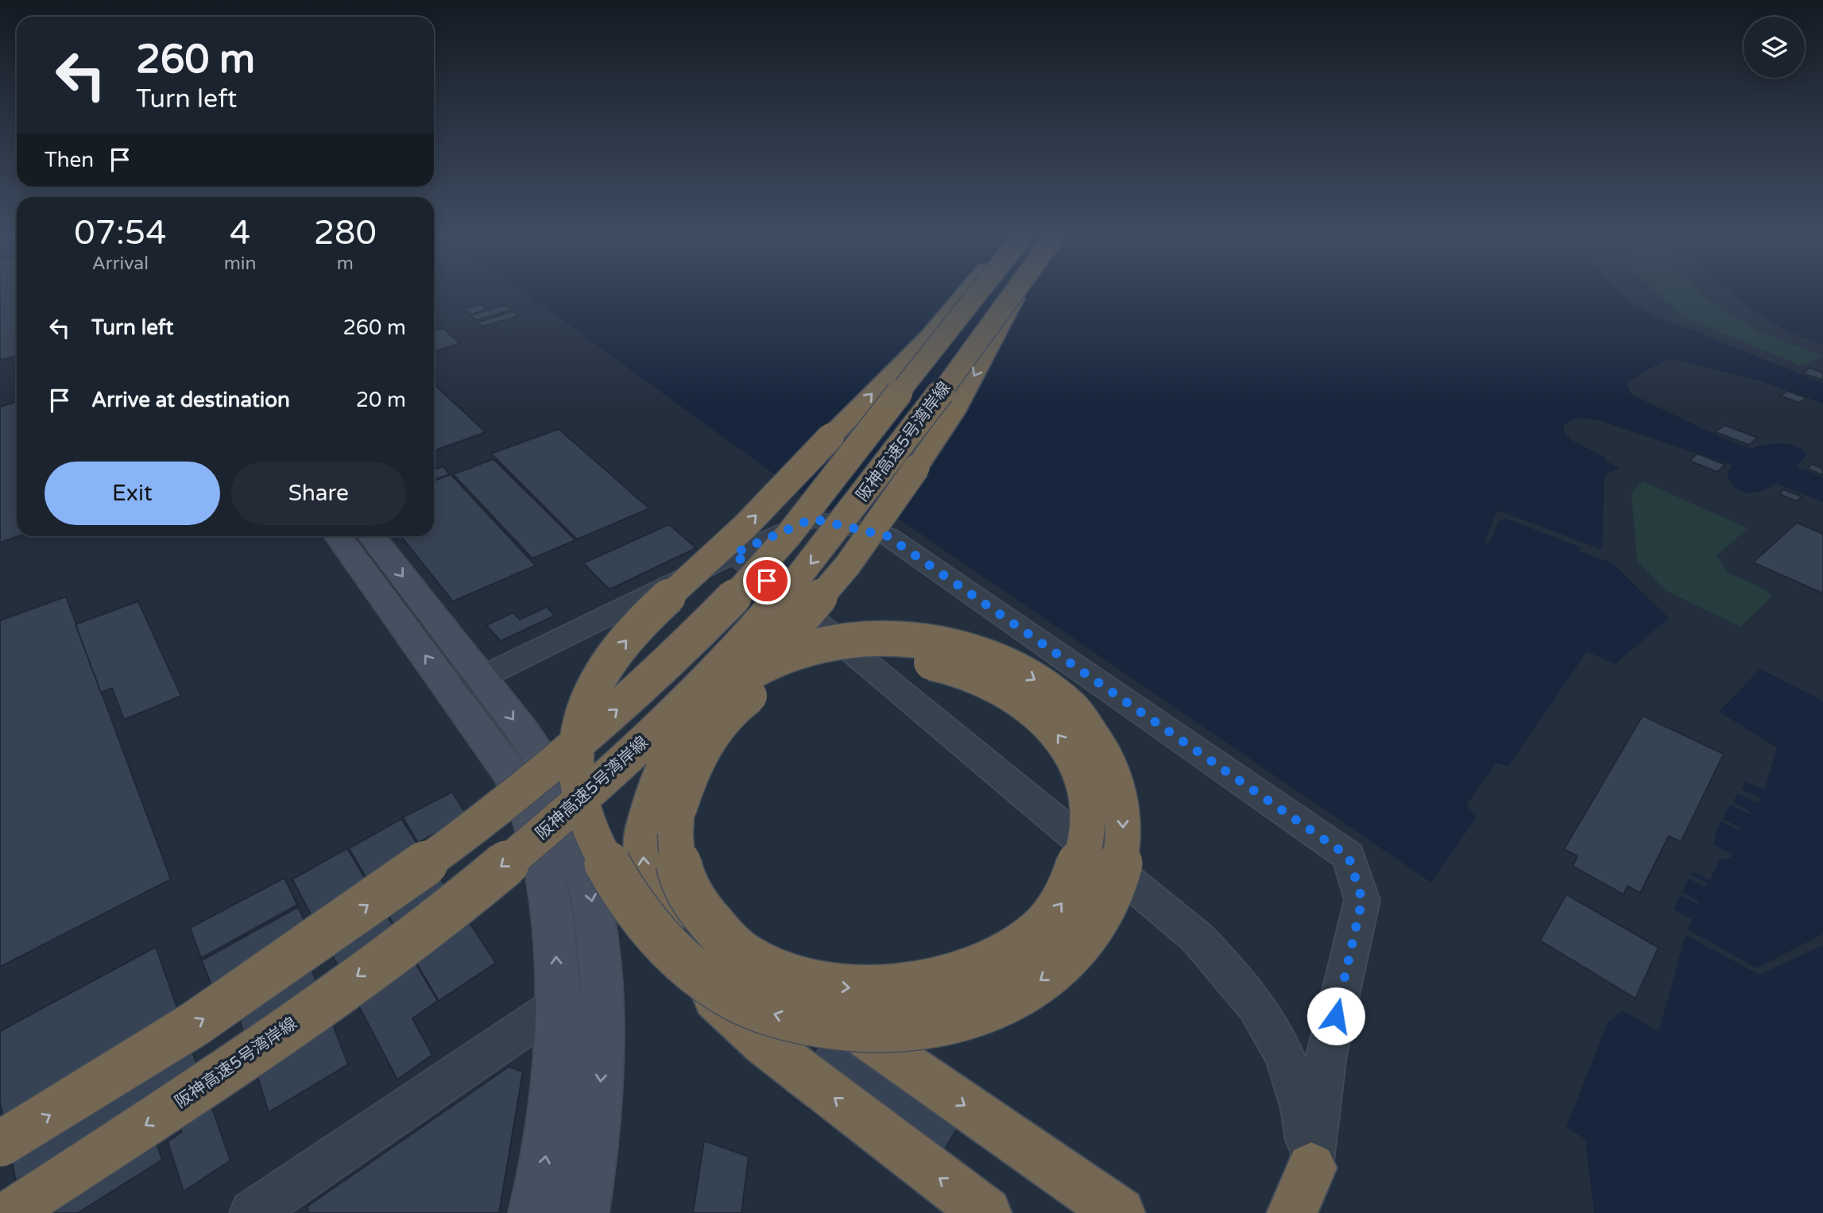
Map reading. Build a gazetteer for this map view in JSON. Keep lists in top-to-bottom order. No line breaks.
{"streets":{"highway":["阪神高速5号湾岸線"]},"page":{"turn":["260 m","Turn left"],"then":"Then","eta":["07:54","Arrival","4","min","280","m"],"list":[{"name":"Turn left","value":"260 m"},{"name":"Arrive at destination","value":"20 m"}],"buttons":["Exit","Share"]}}
